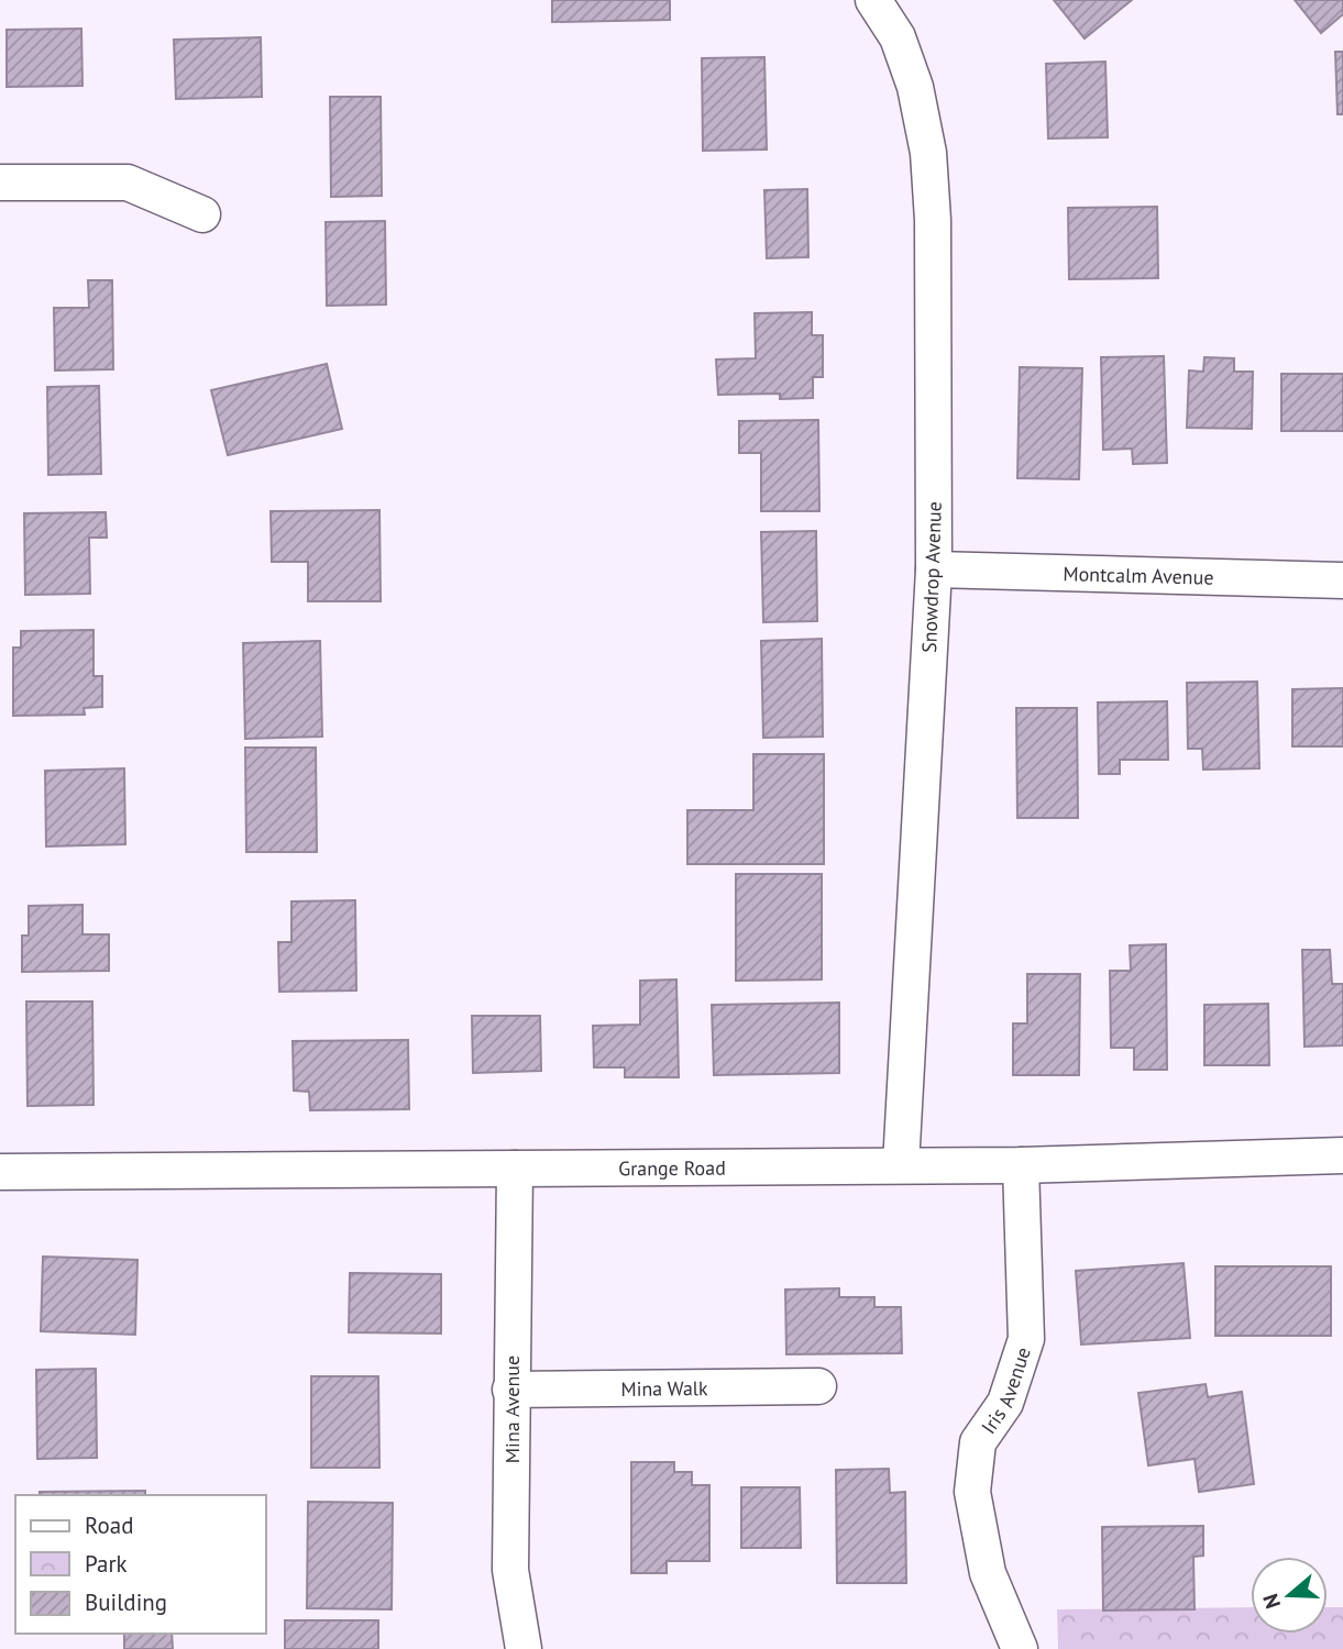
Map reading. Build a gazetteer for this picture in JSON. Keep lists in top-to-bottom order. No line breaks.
{"streets":{"street":["Montcalm Avenue","Snowdrop Avenue","Grange Road","Mina Walk","Iris Avenue","Mina Avenue"]},"crossings":[["Montcalm Avenue","Snowdrop Avenue"],["Snowdrop Avenue","Grange Road"],["Grange Road","Iris Avenue"],["Grange Road","Mina Avenue"],["Mina Walk","Mina Avenue"]],"legend":["Road","Park","Building"],"north":"left"}
